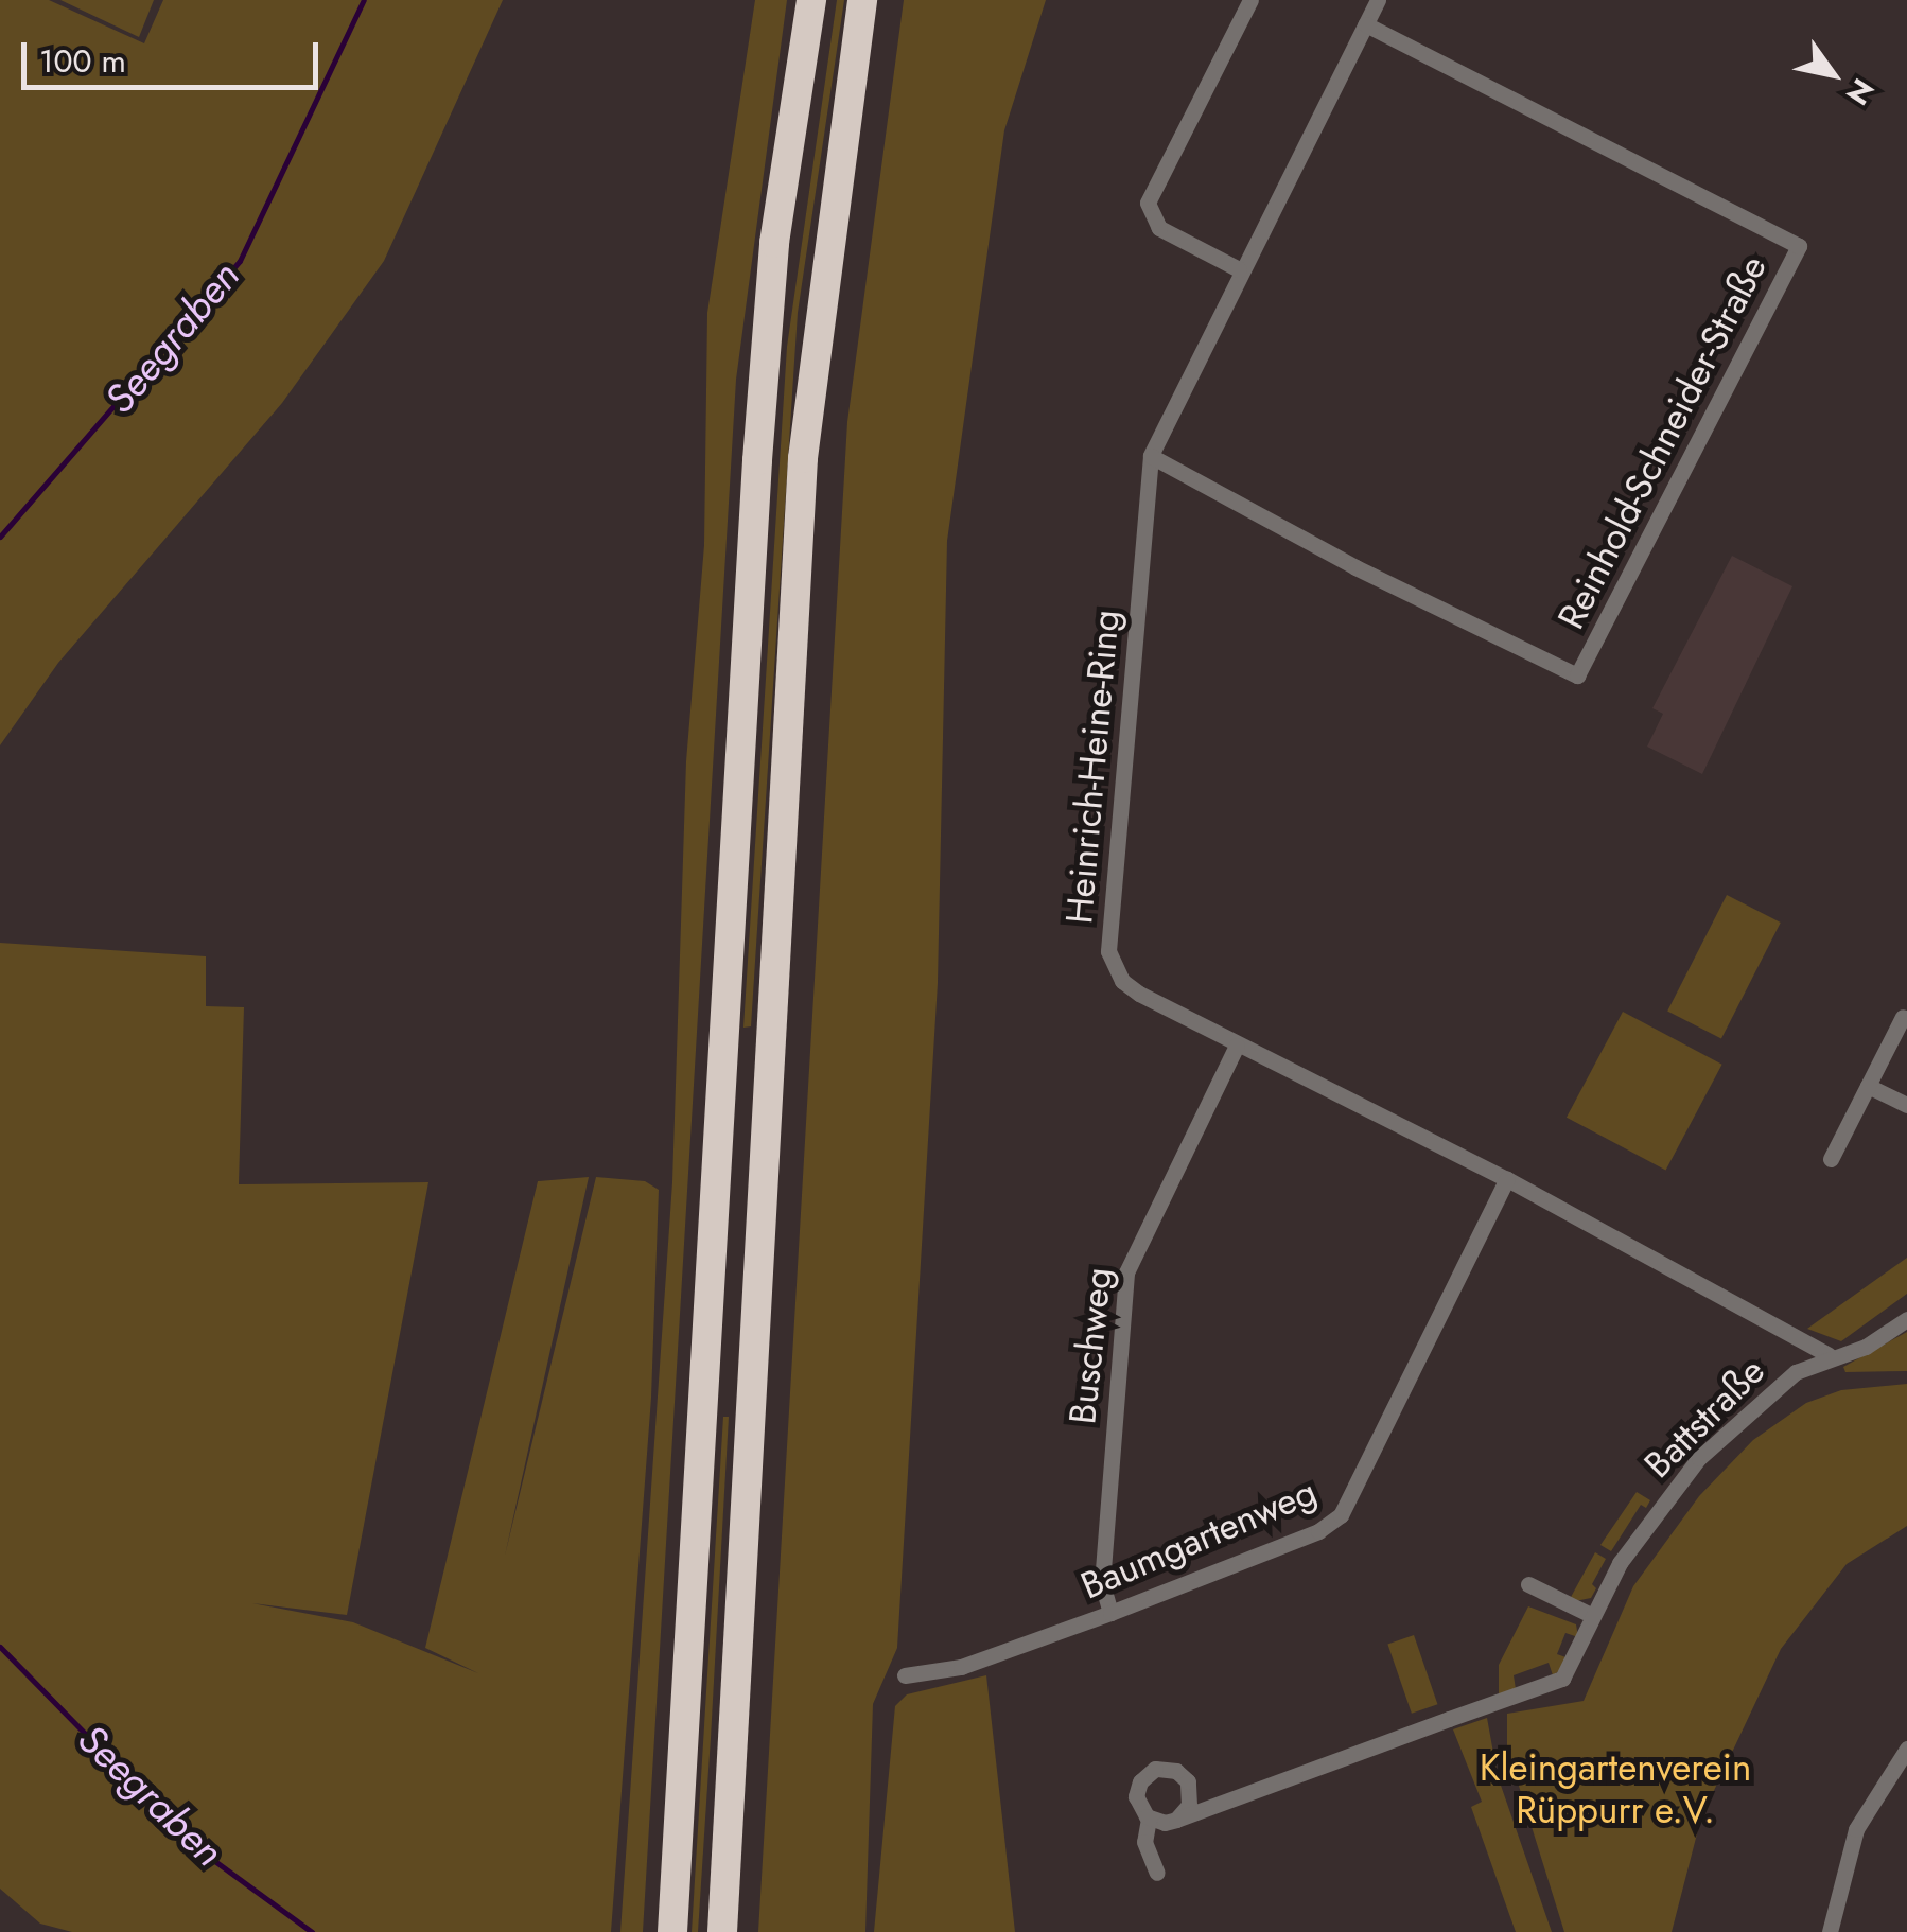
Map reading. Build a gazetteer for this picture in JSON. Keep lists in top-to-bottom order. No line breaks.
{"streets":{"street":["Reinhold-Schneider-Straße","Heinrich-Heine-Ring","Buschweg","Battstraße","Baumgartenweg"]},"crossings":[["Reinhold-Schneider-Straße","Heinrich-Heine-Ring"],["Heinrich-Heine-Ring","Buschweg"],["Heinrich-Heine-Ring","Battstraße"],["Heinrich-Heine-Ring","Baumgartenweg"],["Buschweg","Baumgartenweg"]],"water":["Seegraben"],"parks":["Kleingartenverein Rüppurr e.V."],"scale_bar":"100 m","north":"bottom right"}
